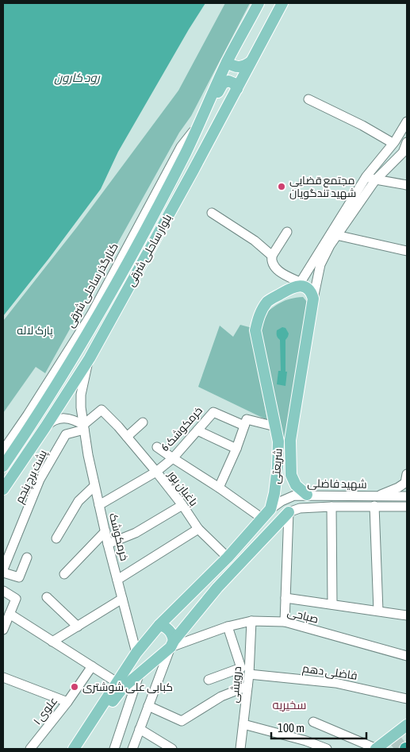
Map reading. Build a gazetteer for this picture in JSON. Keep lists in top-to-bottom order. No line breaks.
{"streets":{"main road":["بلوار ساحلی شرقی","شریعتی"],"street":["خرمکوشک 6","پشت برج پنجم","شهید فاضلی","باغبان پور","خرمکوشک","صباحی","فاضلی دهم","درویشی","علوی ۱"]},"crossings":[["بلوار ساحلی شرقی","خرمکوشک"],["خرمکوشک 6","باغبان پور"],["خرمکوشک 6","خرمکوشک"],["شریعتی","شهید فاضلی"],["شریعتی","باغبان پور"],["شریعتی","خرمکوشک"],["پشت برج پنجم","باغبان پور"],["پشت برج پنجم","خرمکوشک"],["باغبان پور","خرمکوشک"],["صباحی","درویشی"],["فاضلی دهم","درویشی"]],"districts":["سخیریه"],"water":["رود کارون"],"parks":["پارک لاله"],"places":["مجتمع قضایی شهید تندگویان","کبابی علی شوشتری"],"scale_bar":"100 m"}
